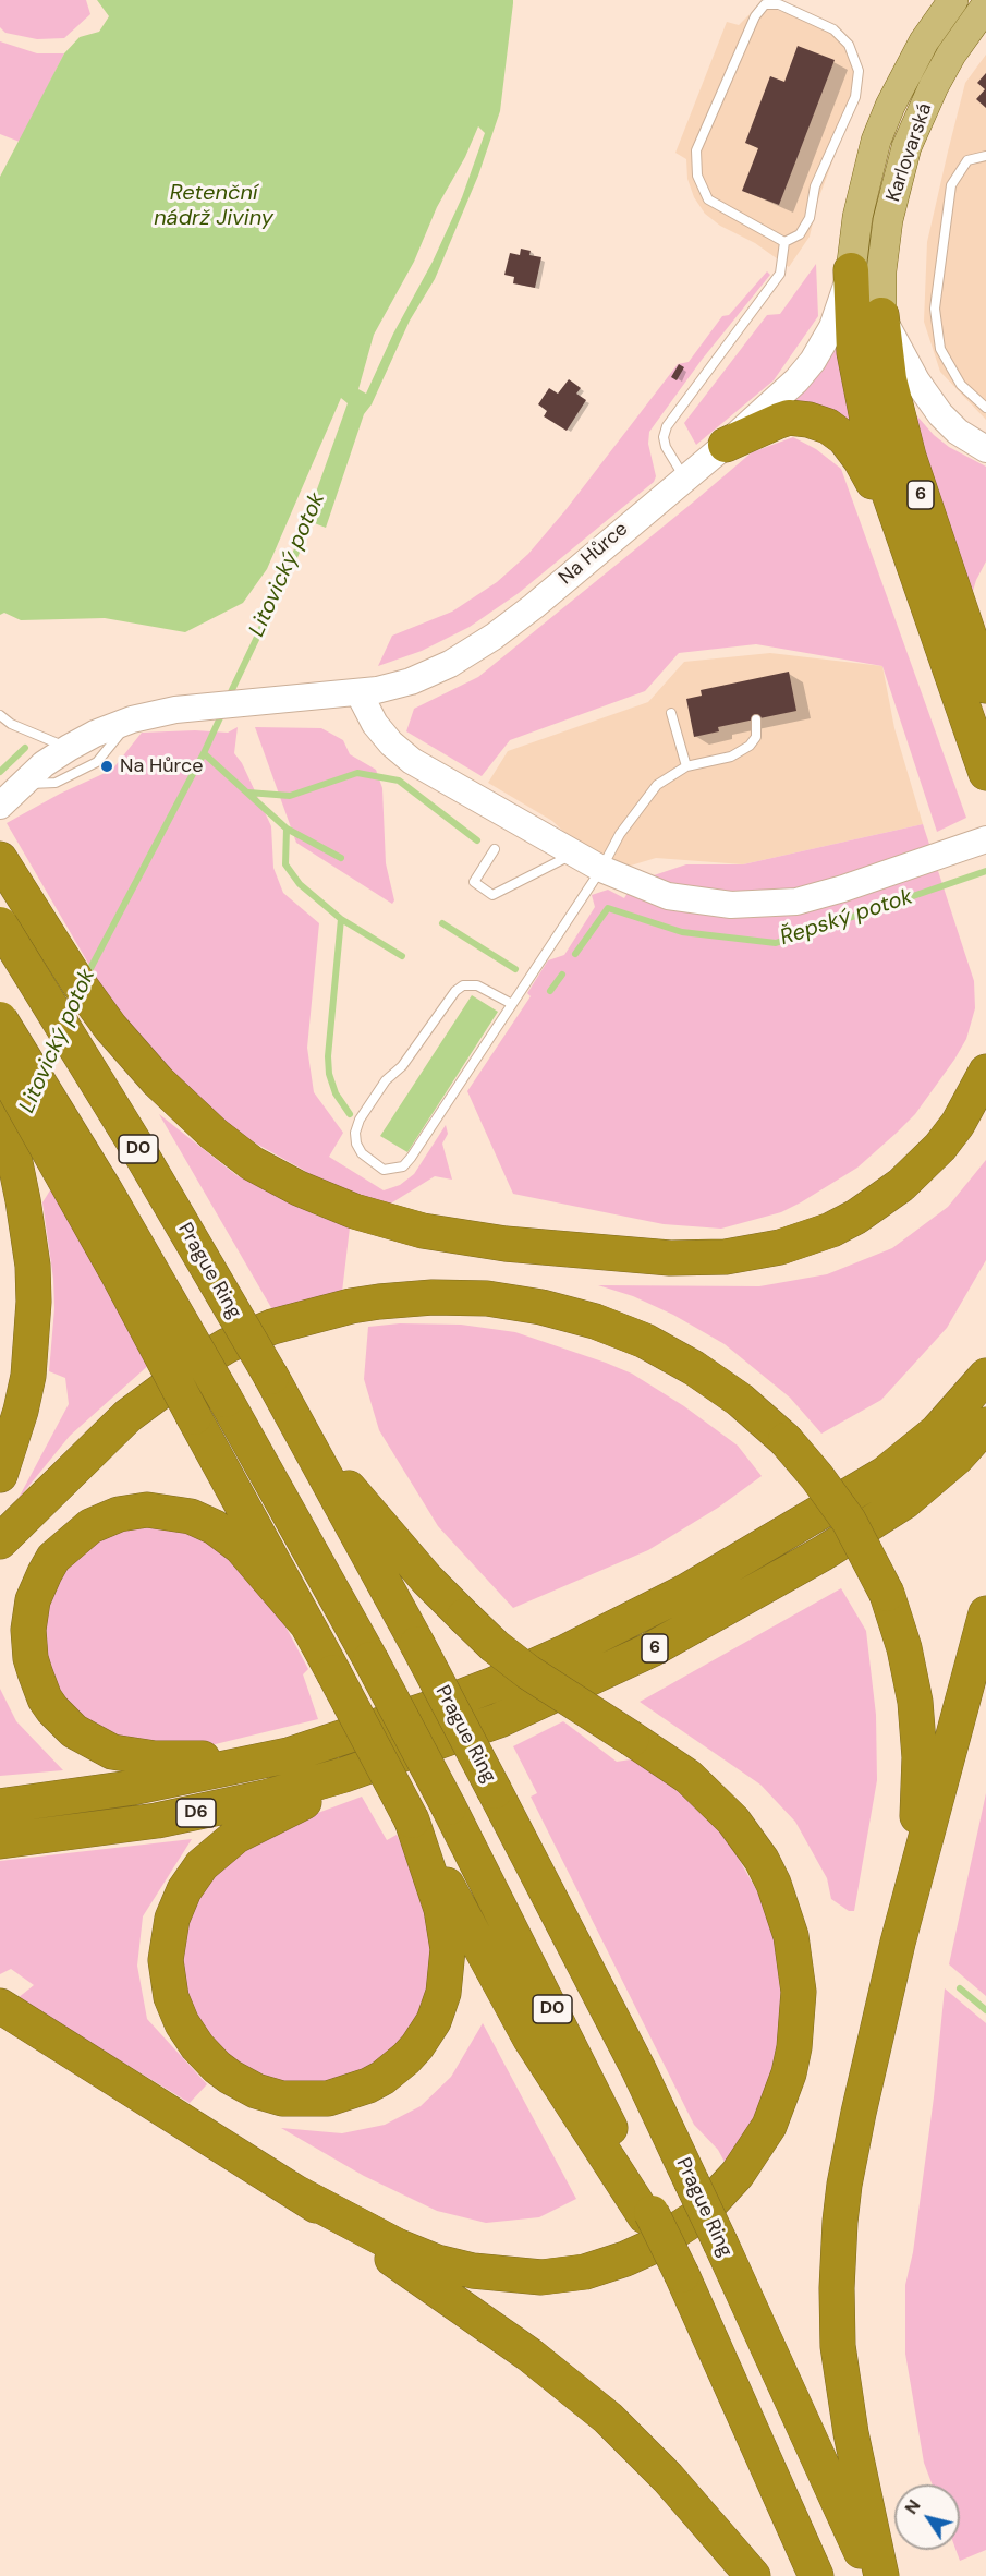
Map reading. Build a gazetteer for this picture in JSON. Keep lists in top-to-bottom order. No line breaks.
{"streets":{"highway":["6","D0","Prague Ring","D6"],"main road":["Karlovarská","Na Hůrce"]},"crossings":[["Karlovarská","6"],["6","D6"]],"water":["Retenční nádrž Jiviny","Litovický potok","Řepský potok"],"places":["Na Hůrce"],"north":"top left"}
